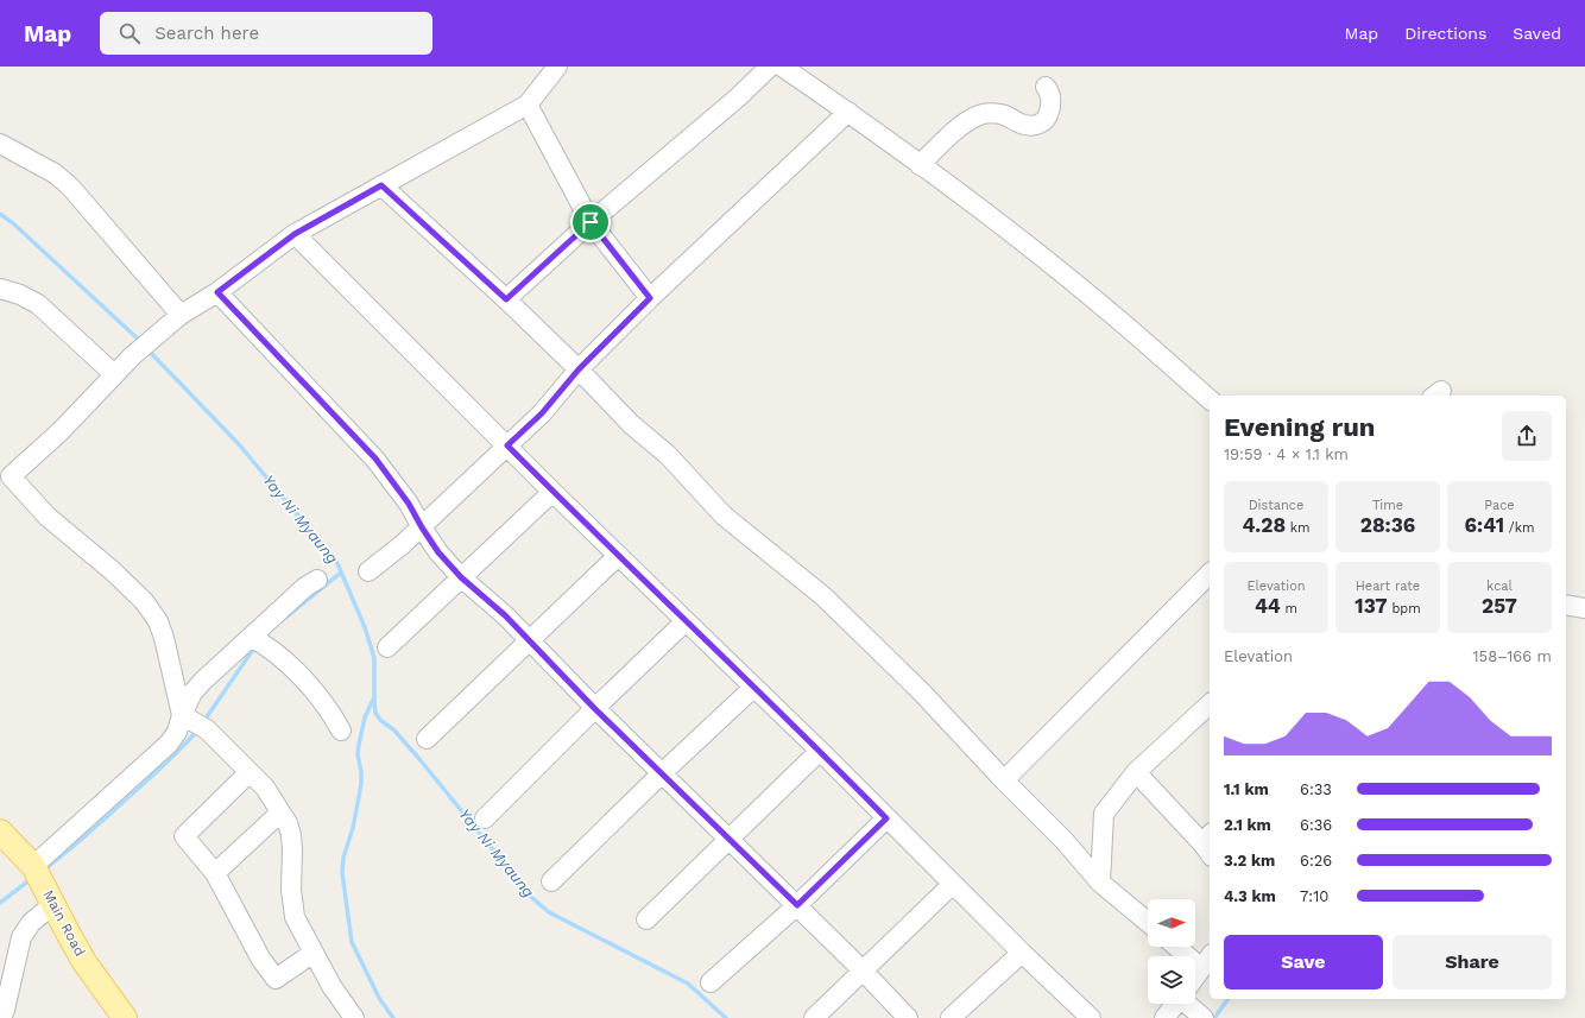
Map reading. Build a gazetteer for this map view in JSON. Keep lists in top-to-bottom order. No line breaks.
{"streets":{"main road":["Main Road"]},"water":["Yay Ni Myaung"],"north":"right","page":{"header":"Map","search":"Search here","nav":["Map","Directions","Saved"],"heading":["Evening run","19:59 · 4 × 1.1 km"],"stats":[["Distance","4.28 km"],["Time","28:36"],["Pace","6:41 /km"],["Elevation","44 m"],["Heart rate","137 bpm"],["kcal","257"]],"chart":["Elevation","158–166 m"],"list":[{"name":"1.1 km","note":"6:33"},{"name":"2.1 km","note":"6:36"},{"name":"3.2 km","note":"6:26"},{"name":"4.3 km","note":"7:10"}],"buttons":["Save","Share"]}}
